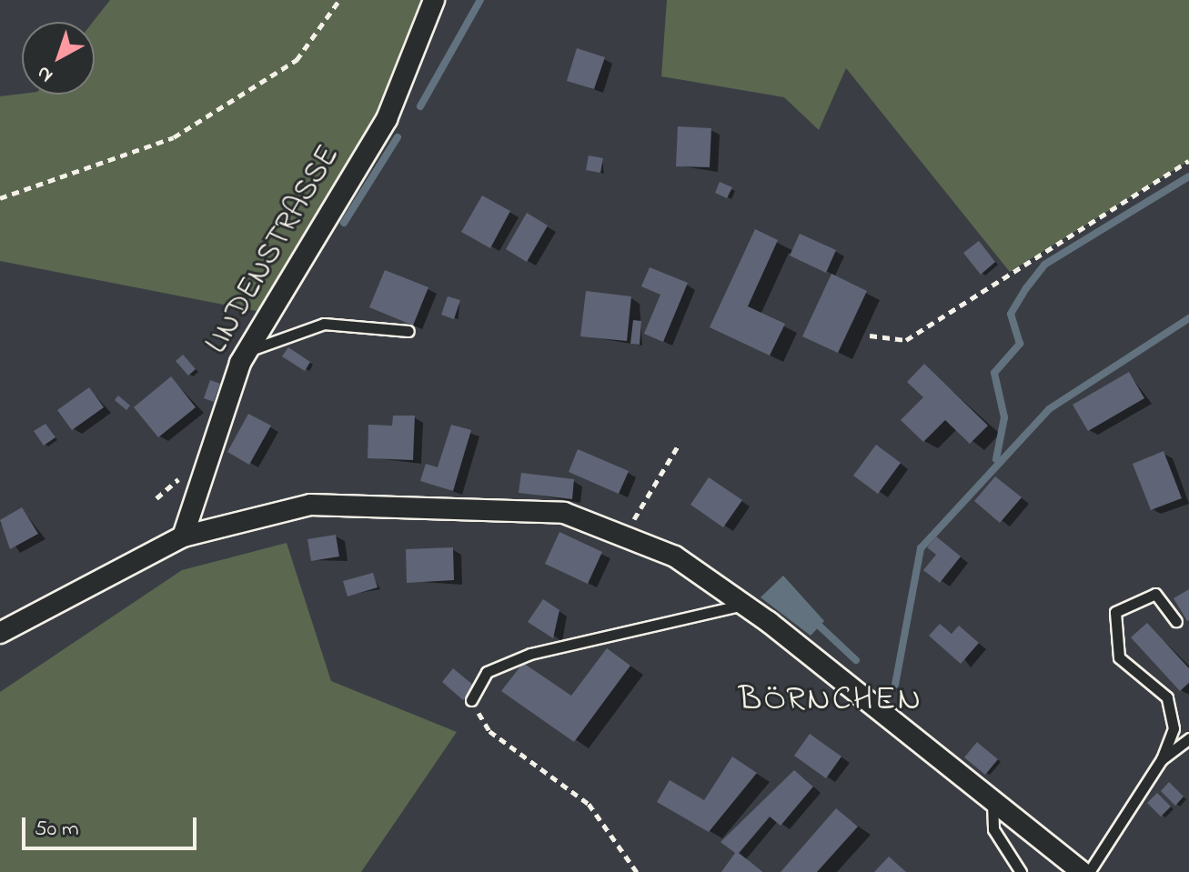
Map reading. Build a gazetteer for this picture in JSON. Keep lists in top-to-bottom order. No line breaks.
{"streets":{"street":["LINDENSTRASSE"]},"districts":["BÖRNCHEN"],"scale_bar":"50 m","north":"bottom left"}
